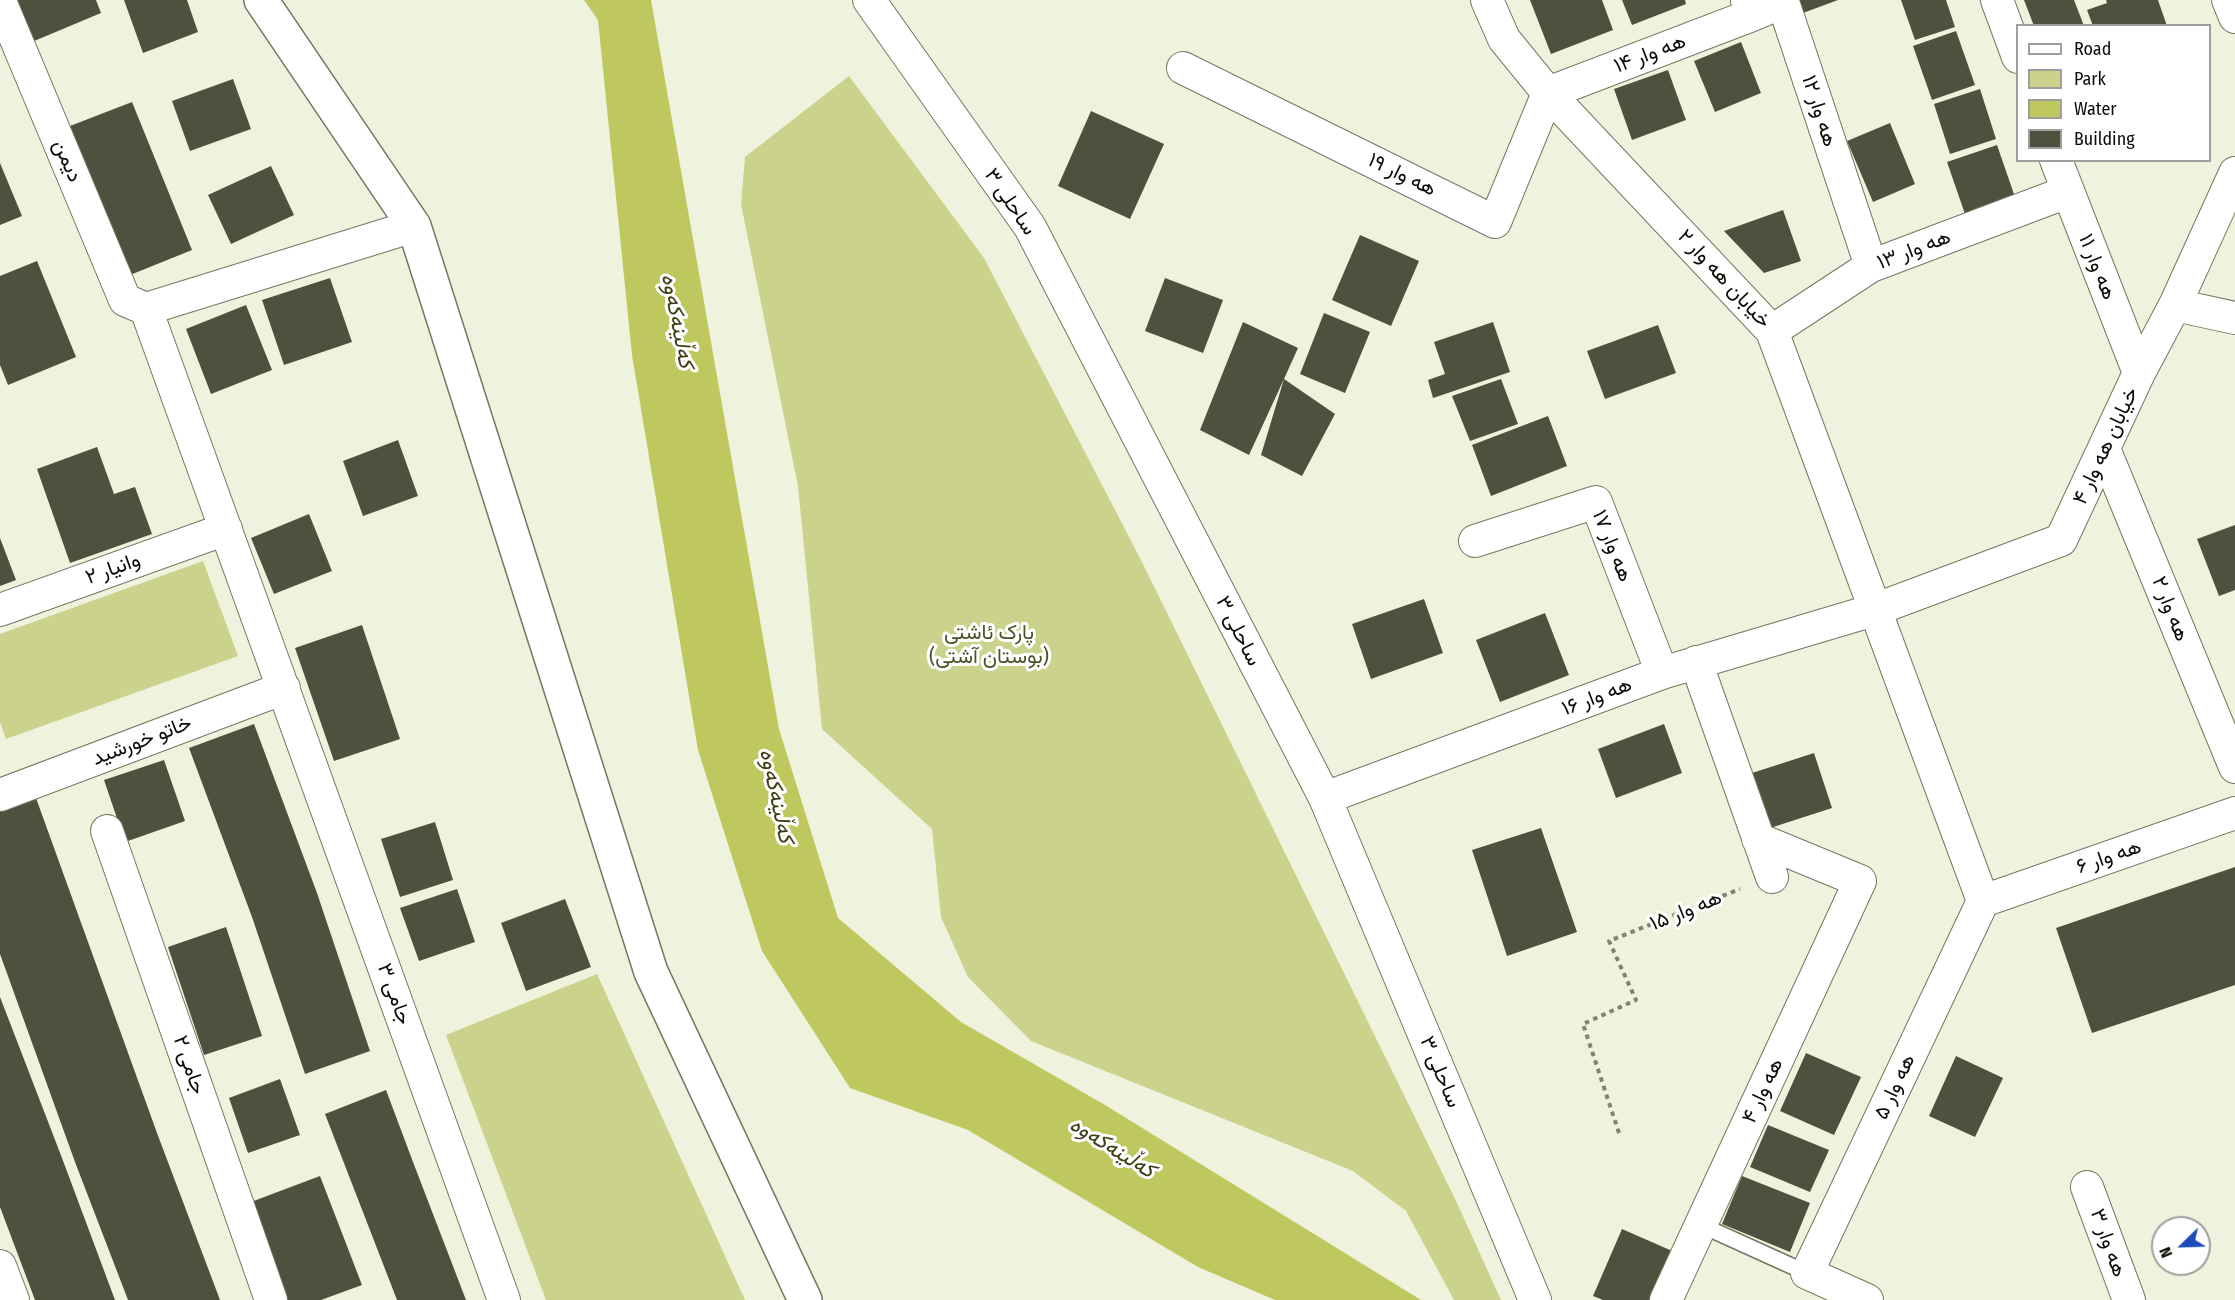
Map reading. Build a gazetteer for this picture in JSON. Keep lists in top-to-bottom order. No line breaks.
{"streets":{"street":["هه وار ۱۴","هه وار ۱۲","دیمن","هه وار ۱۹","ساحلی ۳","هه وار ۱۳","هه وار ۱۱","خیابان هه وار ۲","خیابان هه وار ۴","هه وار ۱۷","وانیار ۲","هه وار ۲","هه وار ۱۶","خاتو خورشید","هه وار ۶","جامی ۳","جامی ۲","هه وار ۵","هه وار ۴","هه وار ۳"],"path":["هه وار ۱۵"]},"crossings":[["هه وار ۱۴","هه وار ۱۲"],["هه وار ۱۴","هه وار ۱۹"],["هه وار ۱۴","خیابان هه وار ۲"],["هه وار ۱۲","هه وار ۱۳"],["دیمن","جامی ۳"],["هه وار ۱۹","خیابان هه وار ۲"],["ساحلی ۳","هه وار ۱۶"],["هه وار ۱۳","هه وار ۱۱"],["هه وار ۱۳","خیابان هه وار ۲"],["هه وار ۱۱","خیابان هه وار ۴"],["خیابان هه وار ۲","خیابان هه وار ۴"],["خیابان هه وار ۲","هه وار ۱۶"],["خیابان هه وار ۲","هه وار ۶"],["خیابان هه وار ۲","هه وار ۵"],["خیابان هه وار ۴","هه وار ۲"],["خیابان هه وار ۴","هه وار ۱۶"],["هه وار ۱۷","هه وار ۱۶"],["وانیار ۲","جامی ۳"],["خاتو خورشید","جامی ۳"],["هه وار ۶","هه وار ۵"]],"water":["کەڵینەکەوە"],"parks":["پارک ئاشتی (بوستان آشتی)"],"legend":["Road","Park","Water","Building"],"north":"bottom left"}
